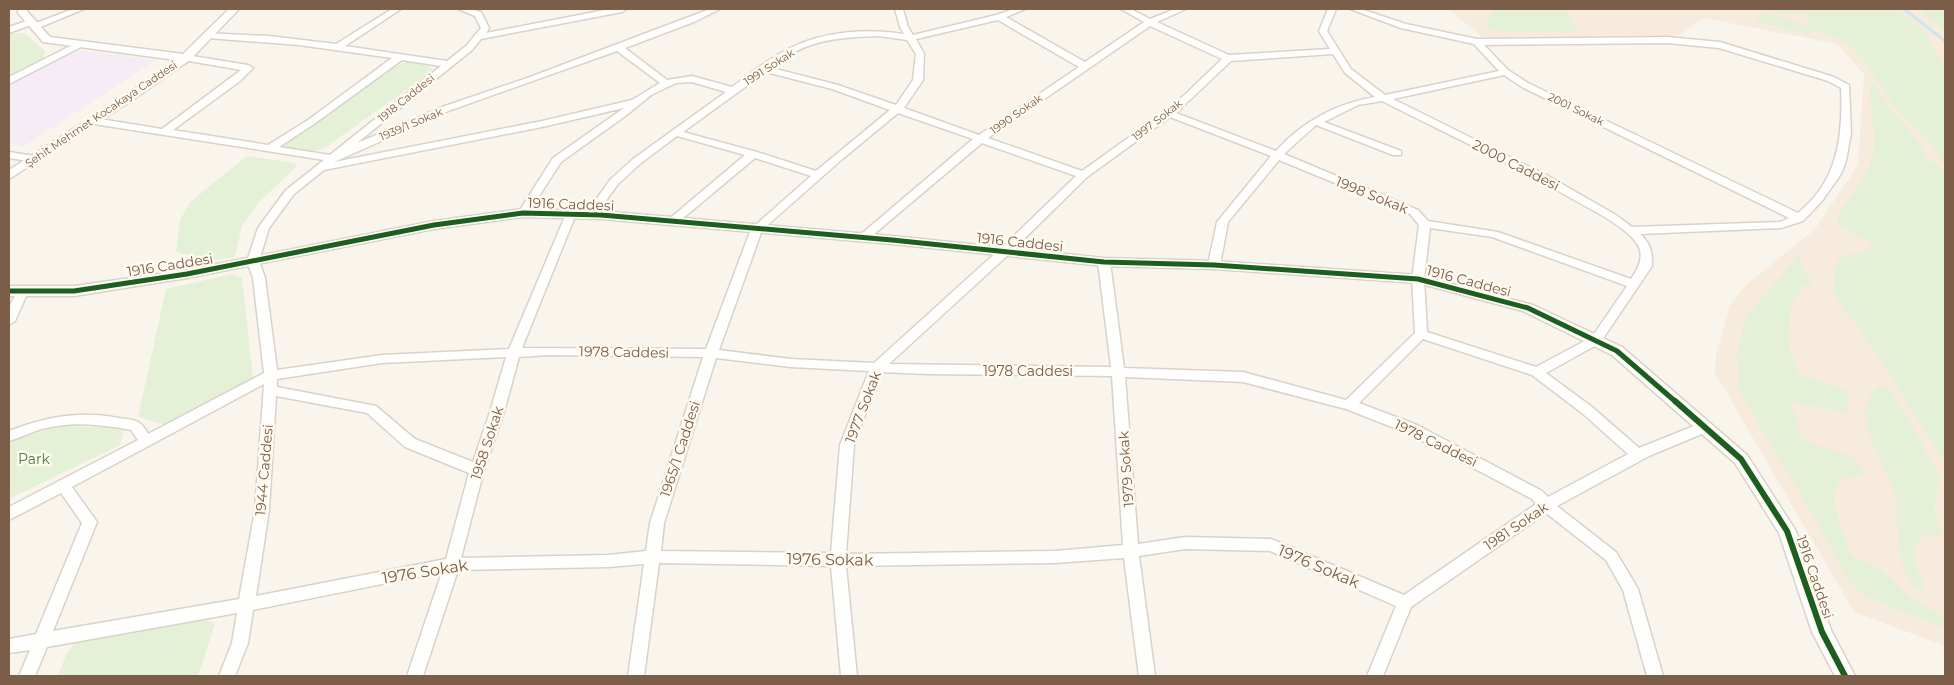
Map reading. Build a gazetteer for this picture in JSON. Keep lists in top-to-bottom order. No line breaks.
{"streets":{"street":["1991 Sokak","1918 Caddesi","2001 Sokak","Şehit Mehmet Kocakaya Caddesi","1990 Sokak","1997 Sokak","1939/1 Sokak","2000 Caddesi","1998 Sokak","1916 Caddesi","1978 Caddesi","1977 Sokak","1958 Sokak","1965/1 Caddesi","1979 Sokak","1944 Caddesi","1981 Sokak","1976 Sokak"]},"crossings":[["1991 Sokak","1916 Caddesi"],["1918 Caddesi","1939/1 Sokak"],["1918 Caddesi","1916 Caddesi"],["1918 Caddesi","1944 Caddesi"],["1990 Sokak","1916 Caddesi"],["1997 Sokak","1998 Sokak"],["1997 Sokak","1916 Caddesi"],["1997 Sokak","1977 Sokak"],["2000 Caddesi","1916 Caddesi"],["1916 Caddesi","1977 Sokak"],["1916 Caddesi","1958 Sokak"],["1916 Caddesi","1965/1 Caddesi"],["1916 Caddesi","1979 Sokak"],["1916 Caddesi","1944 Caddesi"],["1916 Caddesi","1981 Sokak"],["1978 Caddesi","1977 Sokak"],["1978 Caddesi","1958 Sokak"],["1978 Caddesi","1965/1 Caddesi"],["1978 Caddesi","1979 Sokak"],["1978 Caddesi","1944 Caddesi"],["1978 Caddesi","1981 Sokak"],["1977 Sokak","1976 Sokak"],["1958 Sokak","1976 Sokak"],["1965/1 Caddesi","1976 Sokak"],["1979 Sokak","1976 Sokak"],["1944 Caddesi","1976 Sokak"],["1981 Sokak","1976 Sokak"]],"parks":["Park"]}
